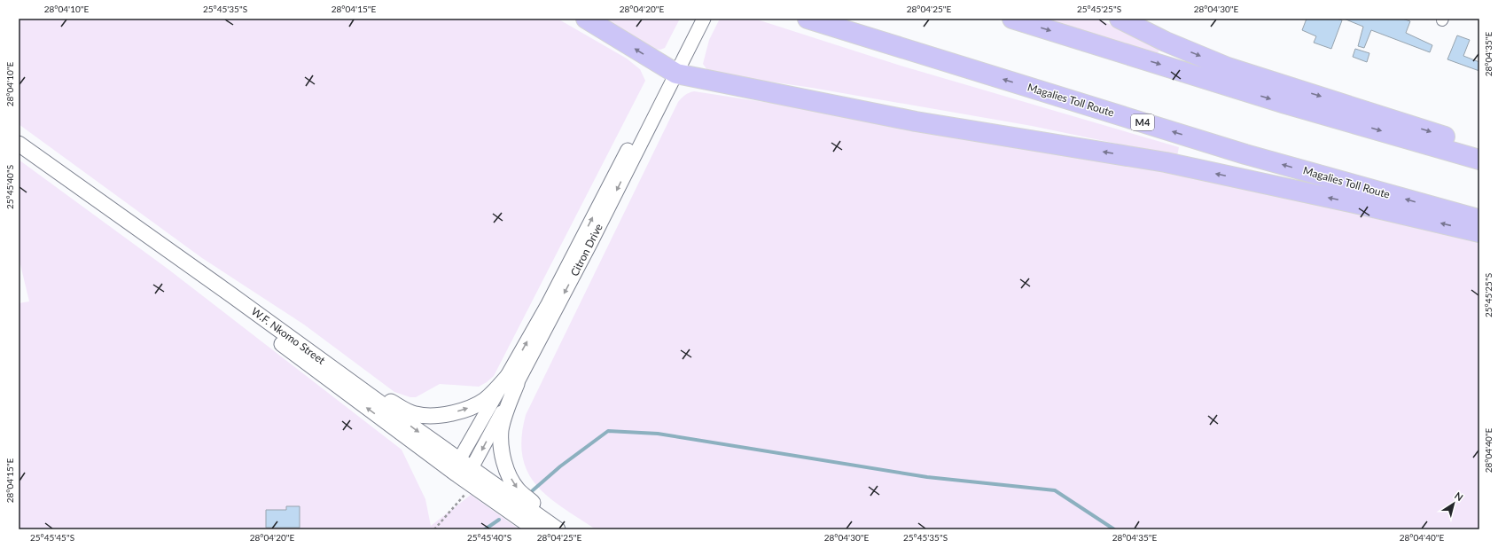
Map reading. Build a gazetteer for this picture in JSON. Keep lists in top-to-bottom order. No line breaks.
{"streets":{"highway":["Magalies Toll Route","M4"],"main road":["W.F. Nkomo Street"],"street":["Citron Drive"]},"crossings":[["Citron Drive","W.F. Nkomo Street"]],"north":"top right","coordinates":["28°04'10\"E","25°45'35\"S","28°04'15\"E","28°04'20\"E","28°04'25\"E","25°45'25\"S","28°04'30\"E","28°04'35\"E","25°45'40\"S","28°04'40\"E","25°45'45\"S"]}
